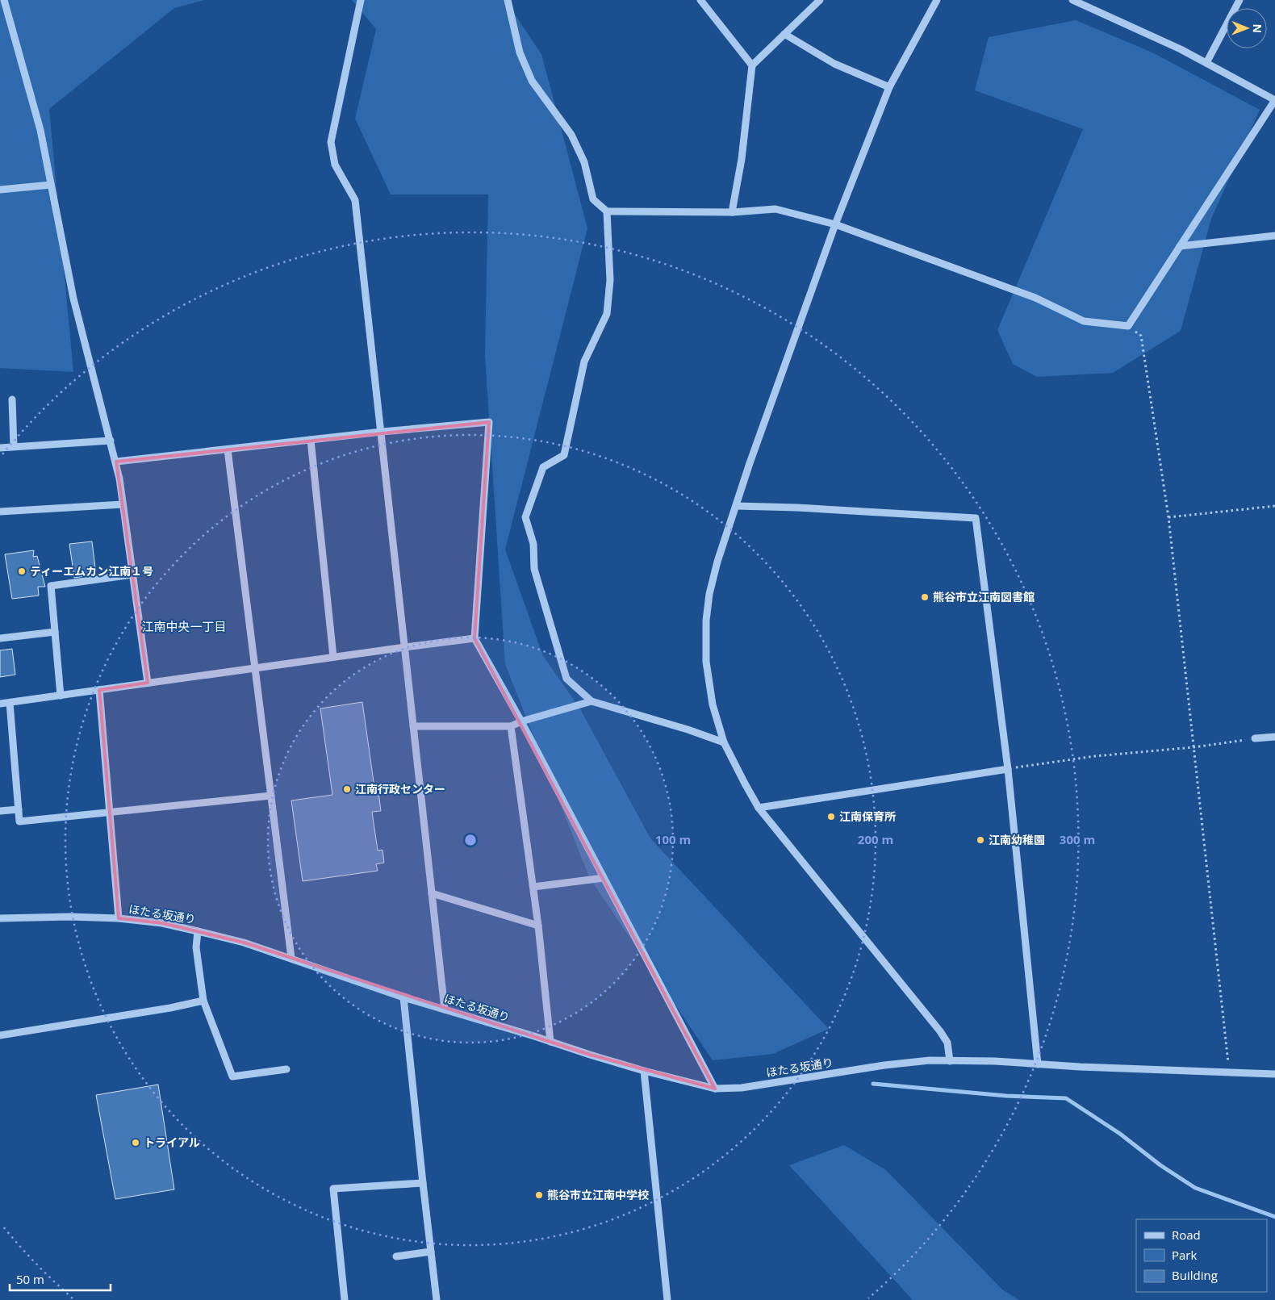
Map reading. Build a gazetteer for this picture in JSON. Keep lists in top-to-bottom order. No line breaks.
{"streets":{"street":["ほたる坂通り"]},"districts":["江南中央一丁目"],"places":["ティーエムカン江南１号","熊谷市立江南図書館","江南行政センター","江南保育所","江南幼稚園","トライアル","熊谷市立江南中学校"],"legend":["Road","Park","Building"],"scale_bar":"50 m","north":"right","rings":["100 m","200 m","300 m"]}
